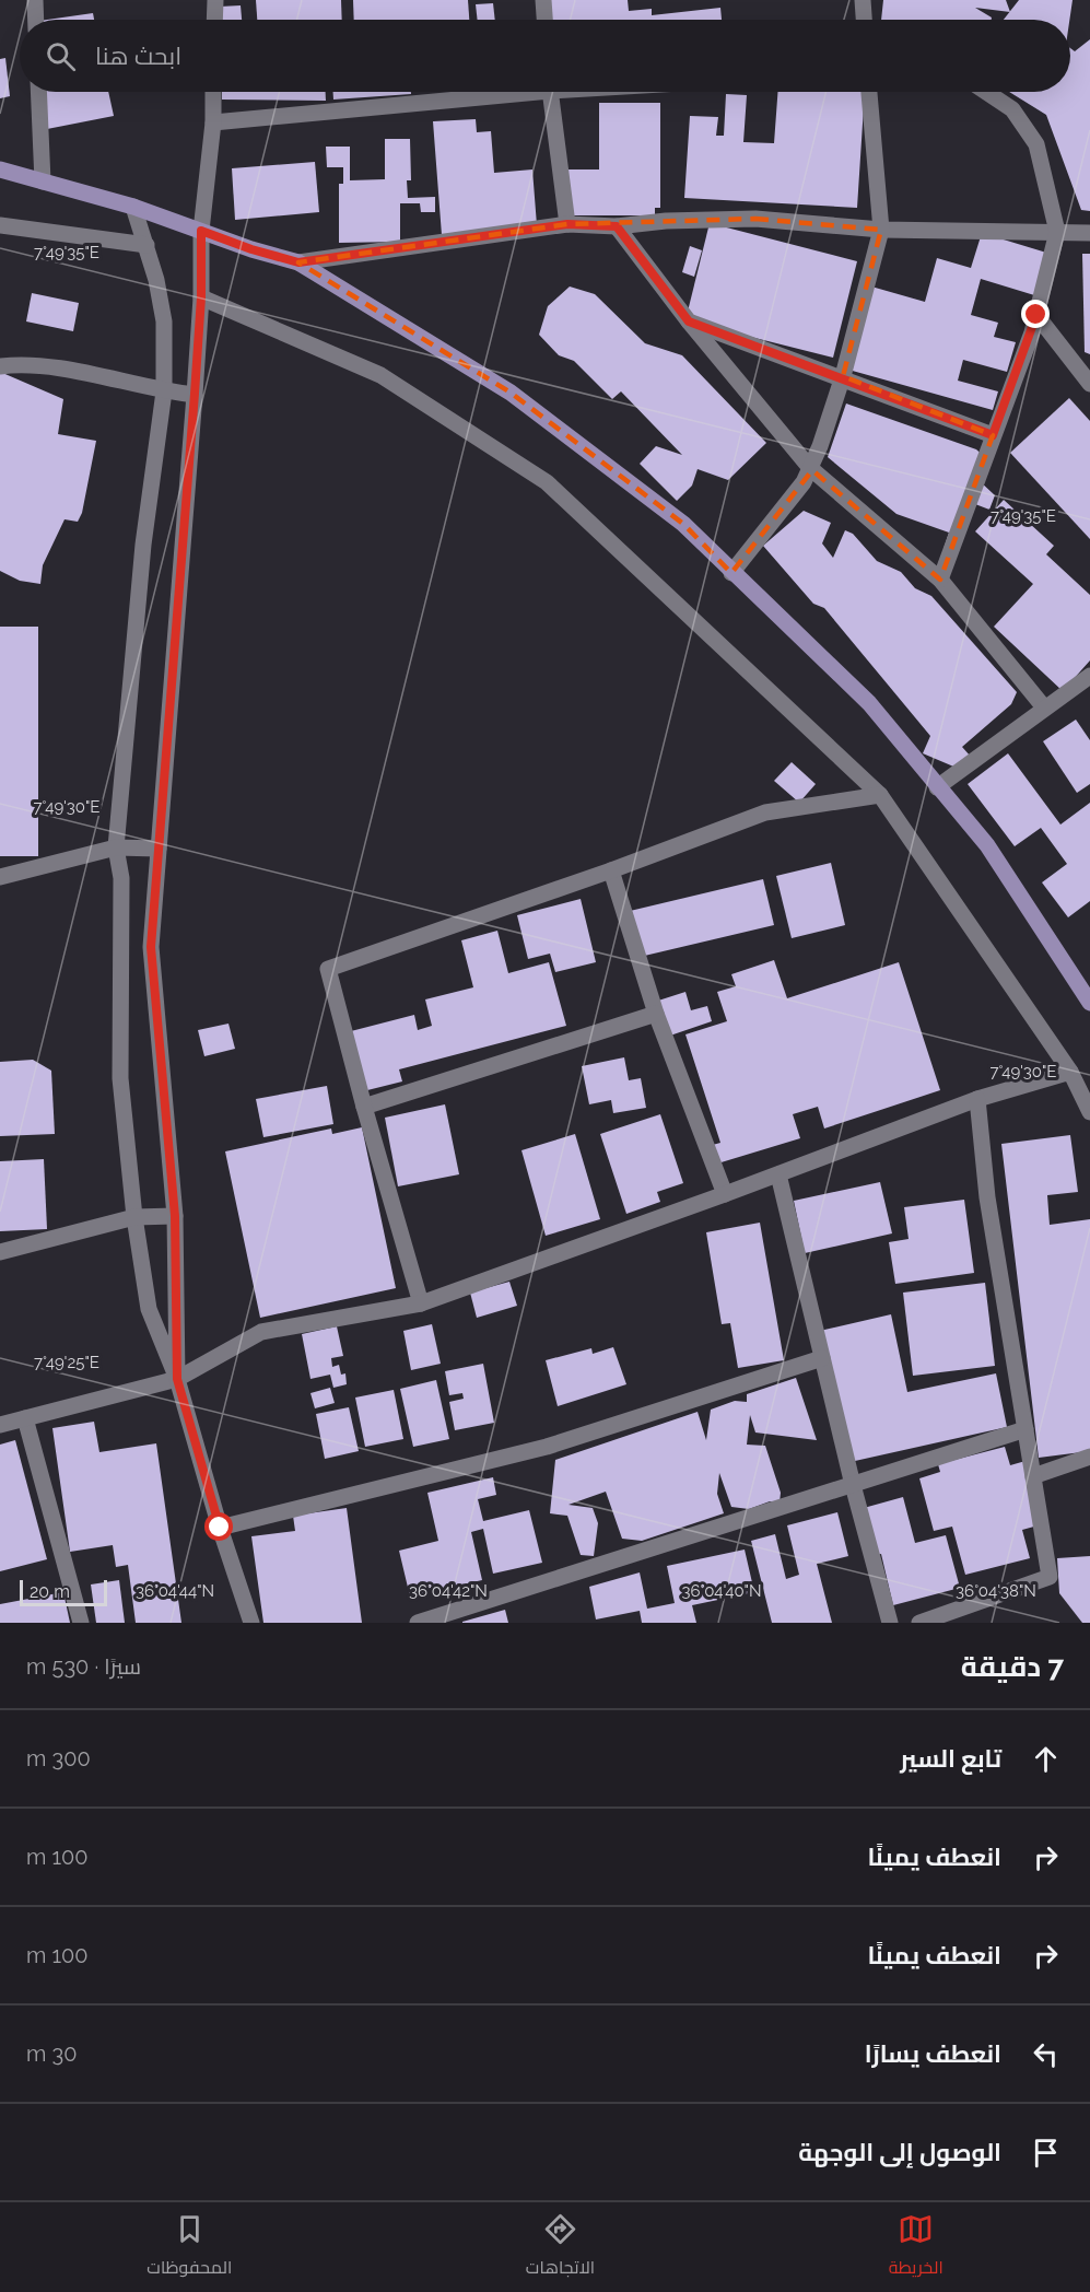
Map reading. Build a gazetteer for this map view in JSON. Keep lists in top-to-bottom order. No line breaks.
{"scale_bar":"20 m","page":{"search":"ابحث هنا","scale":"20 m","heading":["7 دقيقة","سيرًا · 530 m"],"list":[["تابع السير","300 m"],["انعطف يمينًا","100 m"],["انعطف يمينًا","100 m"],["انعطف يسارًا","30 m"],"الوصول إلى الوجهة"],"nav":["الخريطة","الاتجاهات","المحفوظات"]},"coordinates":["7°49'35\"E","7°49'30\"E","7°49'25\"E","36°04'44\"N","36°04'42\"N","36°04'40\"N","36°04'38\"N"]}
